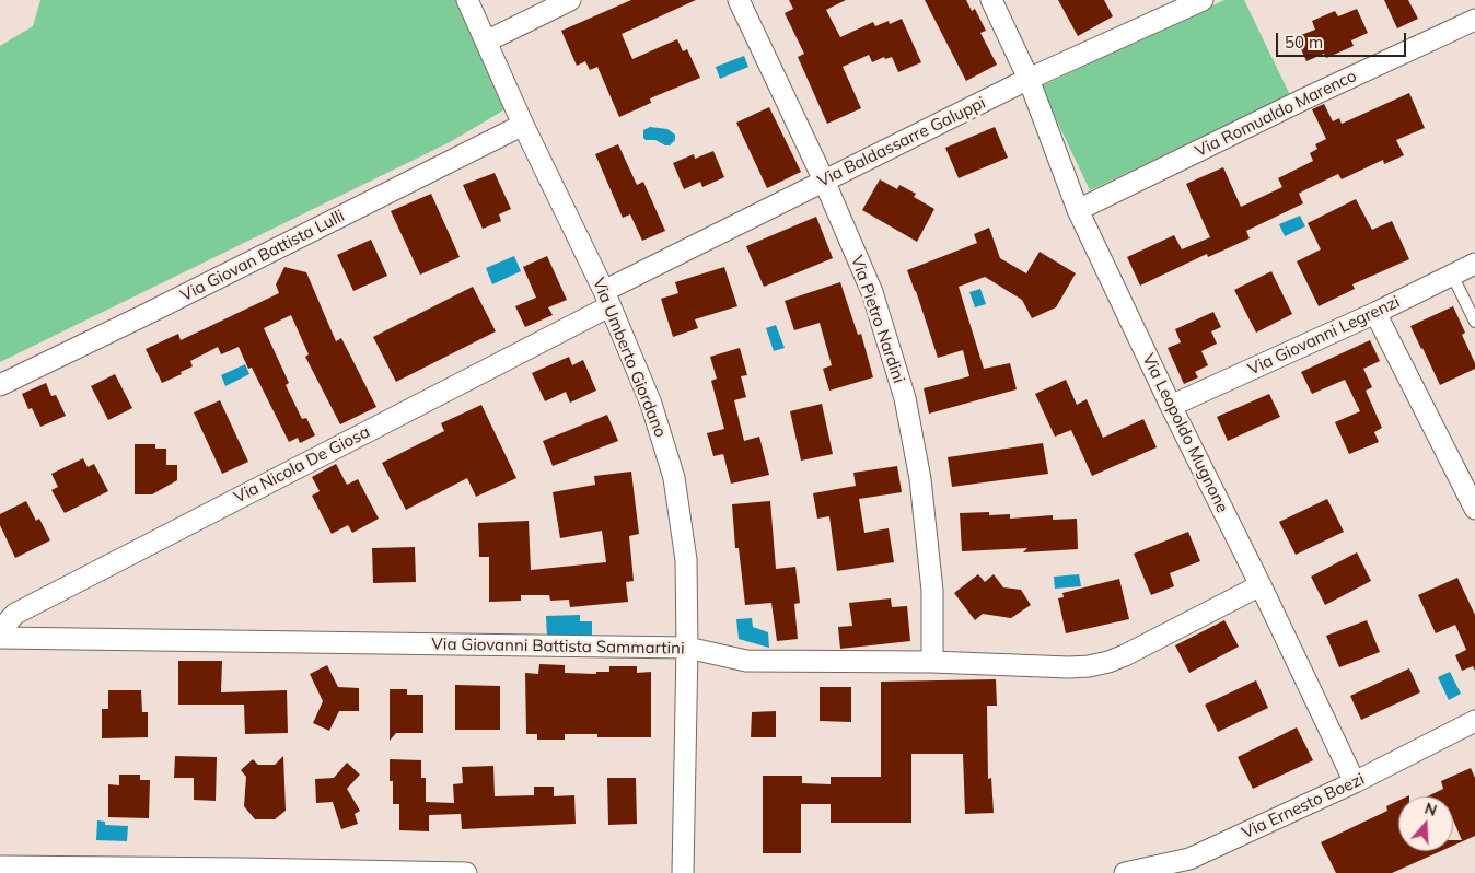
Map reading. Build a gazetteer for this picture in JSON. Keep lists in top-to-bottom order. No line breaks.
{"streets":{"street":["Via Romualdo Marenco","Via Baldassarre Galuppi","Via Giovan Battista Lulli","Via Pietro Nardini","Via Giovanni Legrenzi","Via Umberto Giordano","Via Leopoldo Mugnone","Via Nicola De Giosa","Via Giovanni Battista Sammartini","Via Ernesto Boezi"]},"crossings":[["Via Romualdo Marenco","Via Leopoldo Mugnone"],["Via Baldassarre Galuppi","Via Pietro Nardini"],["Via Baldassarre Galuppi","Via Umberto Giordano"],["Via Baldassarre Galuppi","Via Leopoldo Mugnone"],["Via Baldassarre Galuppi","Via Nicola De Giosa"],["Via Giovan Battista Lulli","Via Umberto Giordano"],["Via Pietro Nardini","Via Giovanni Battista Sammartini"],["Via Giovanni Legrenzi","Via Leopoldo Mugnone"],["Via Umberto Giordano","Via Nicola De Giosa"],["Via Umberto Giordano","Via Giovanni Battista Sammartini"],["Via Leopoldo Mugnone","Via Giovanni Battista Sammartini"],["Via Leopoldo Mugnone","Via Ernesto Boezi"]],"scale_bar":"50 m","north":"top"}
